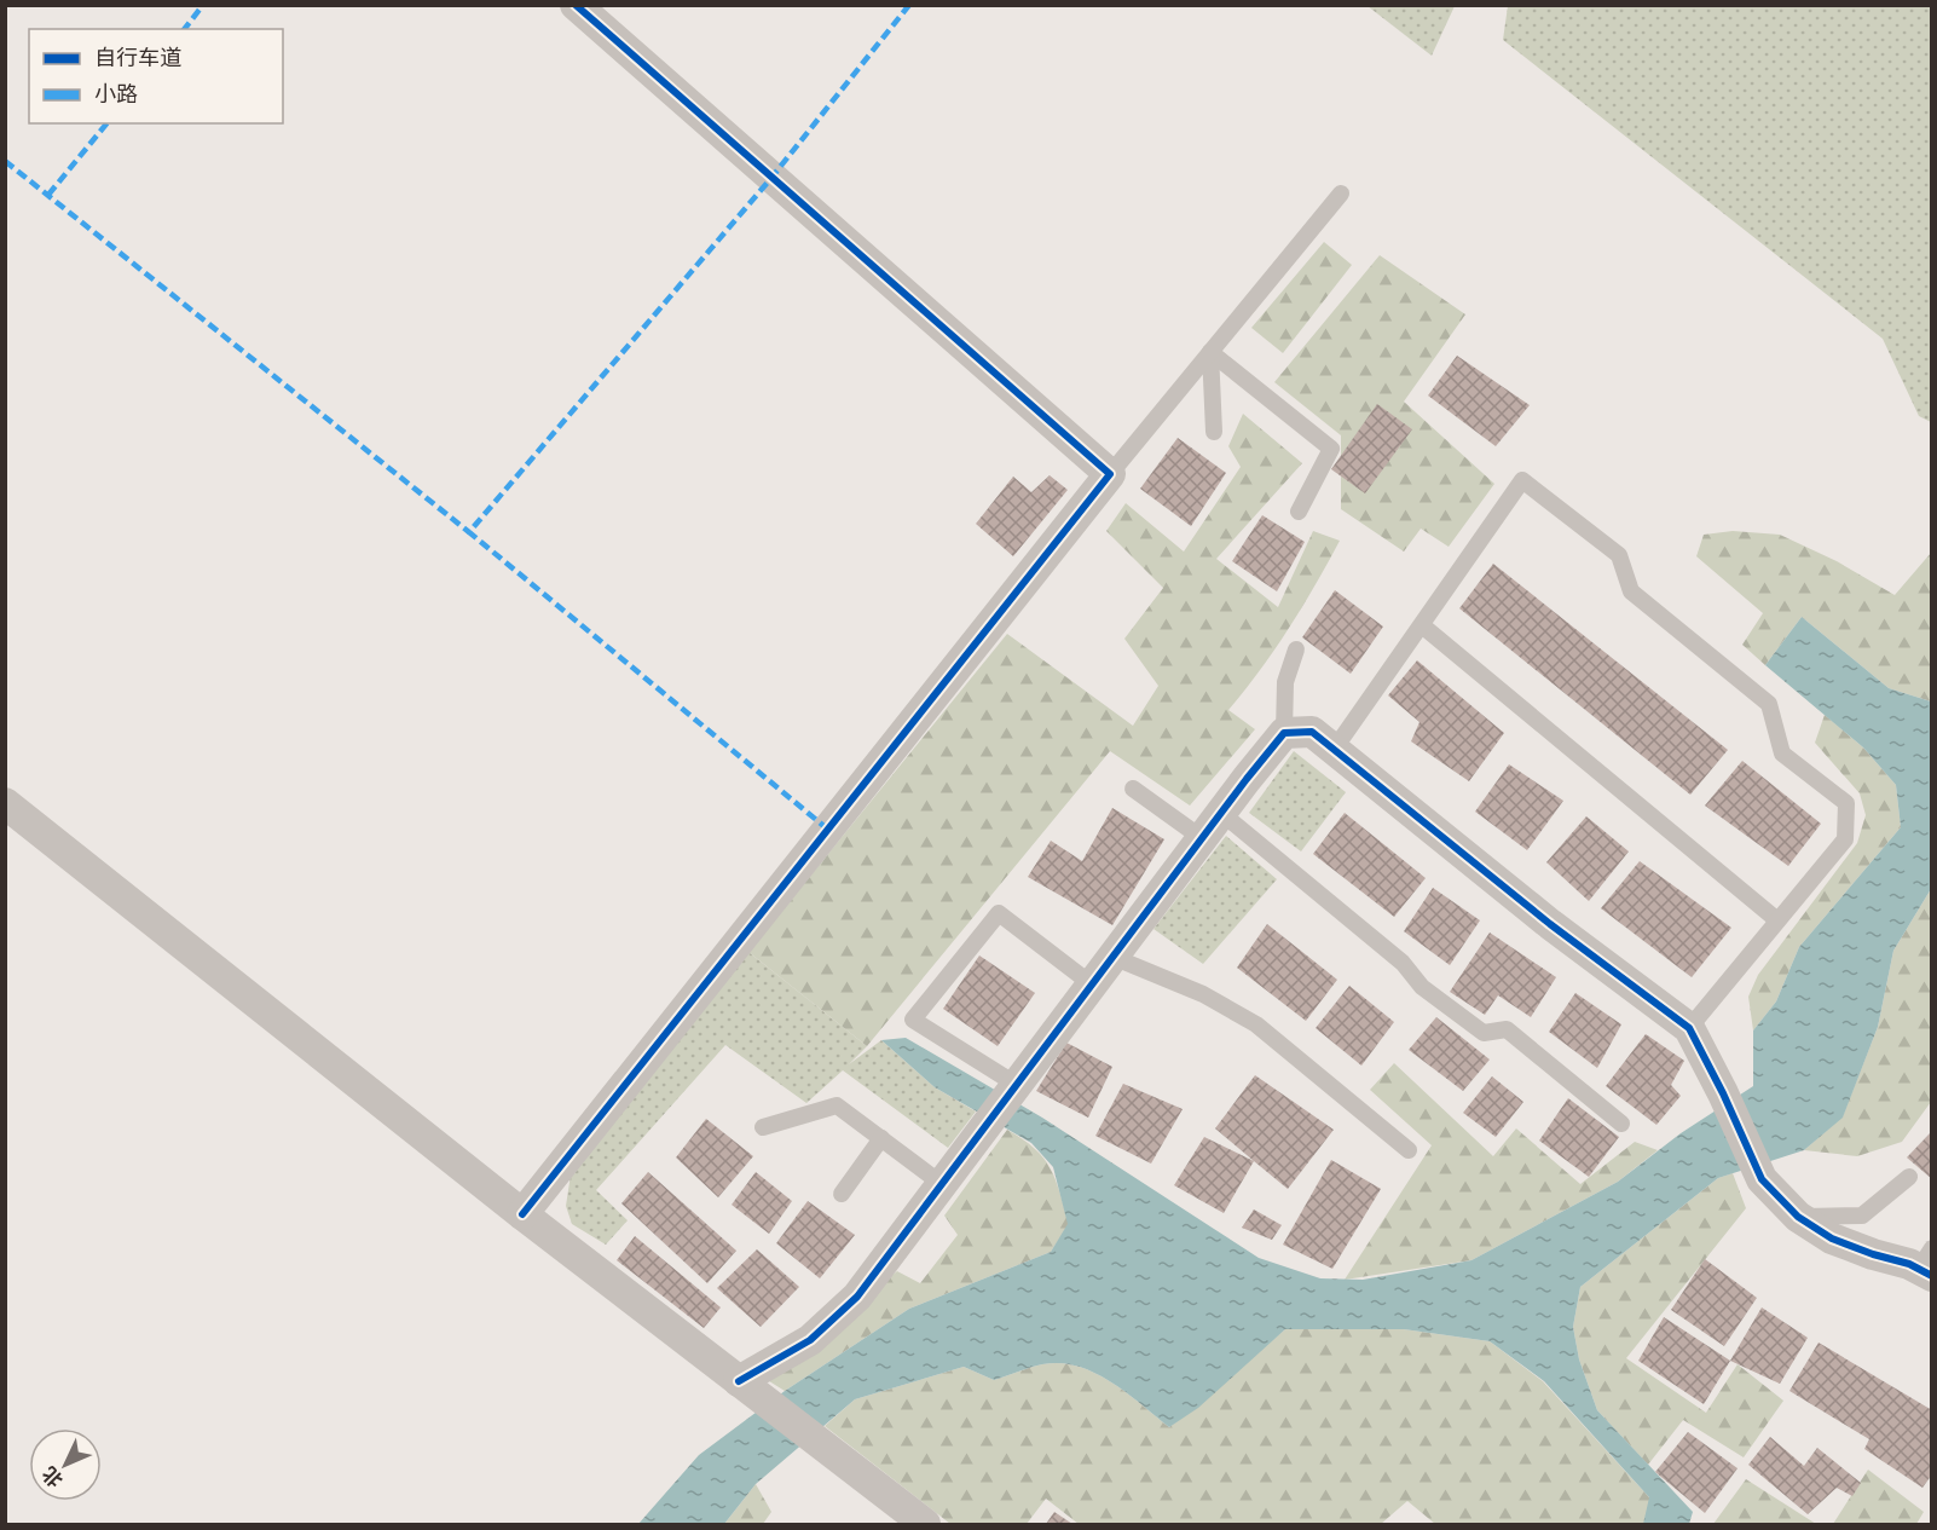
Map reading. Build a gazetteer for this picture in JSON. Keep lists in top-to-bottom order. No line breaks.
{"legend":["自行车道","小路"],"north":"bottom left"}
